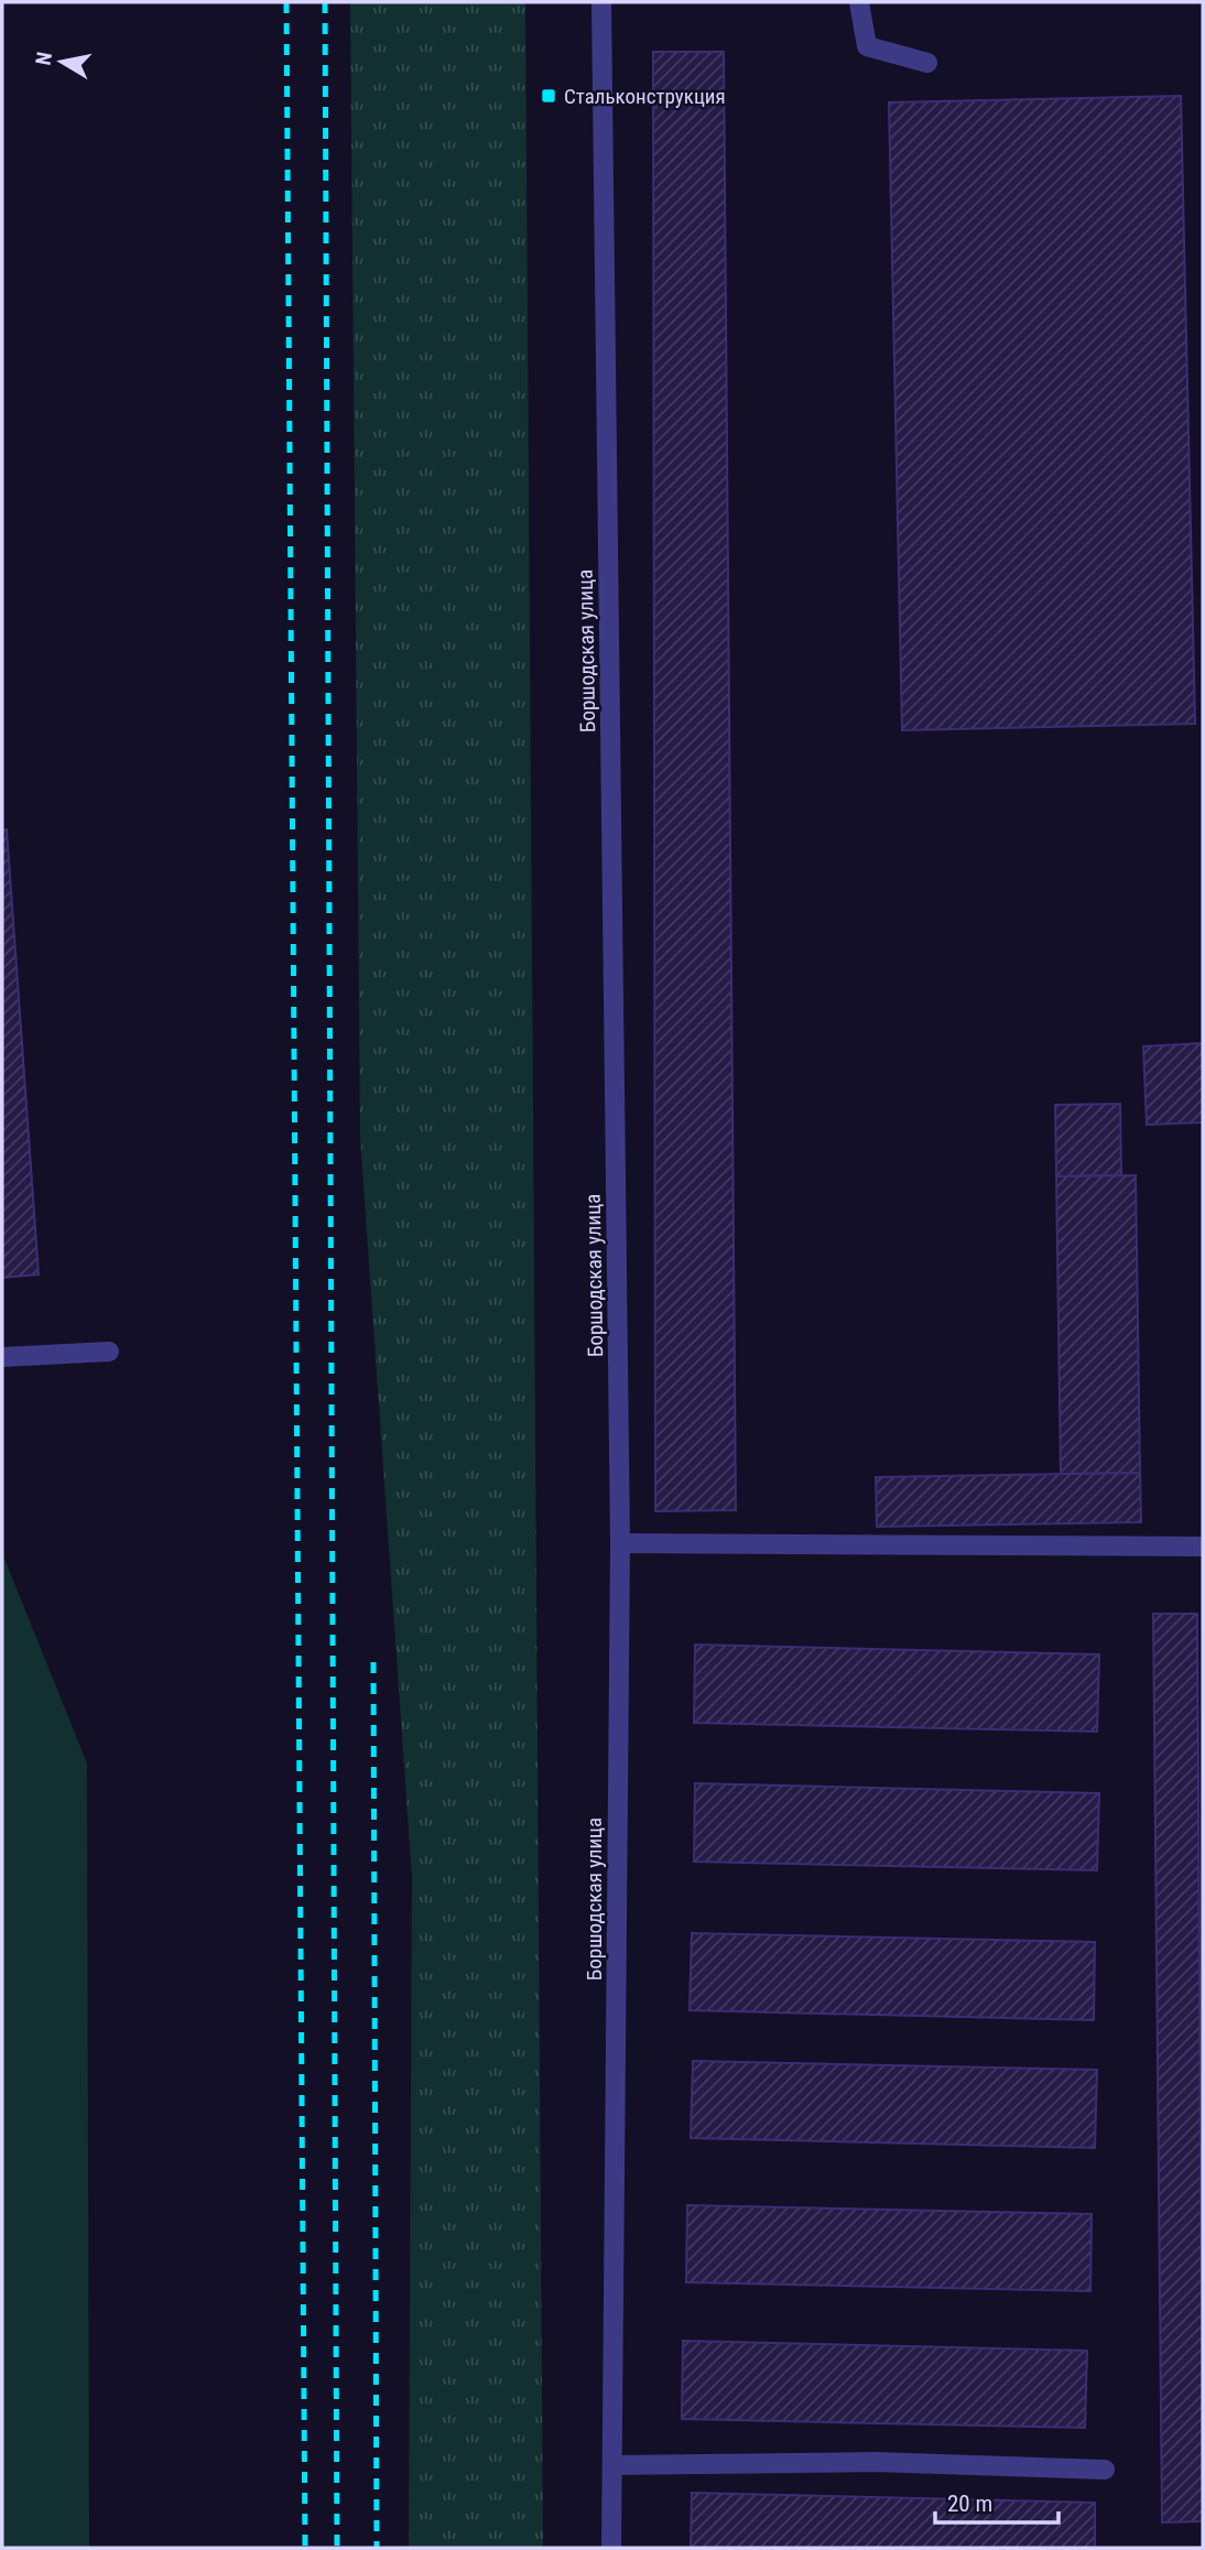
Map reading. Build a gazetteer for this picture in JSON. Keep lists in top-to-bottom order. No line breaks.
{"streets":{"street":["Боршодская улица"]},"places":{"transit":["Стальконструкция"]},"scale_bar":"20 m","north":"left"}
